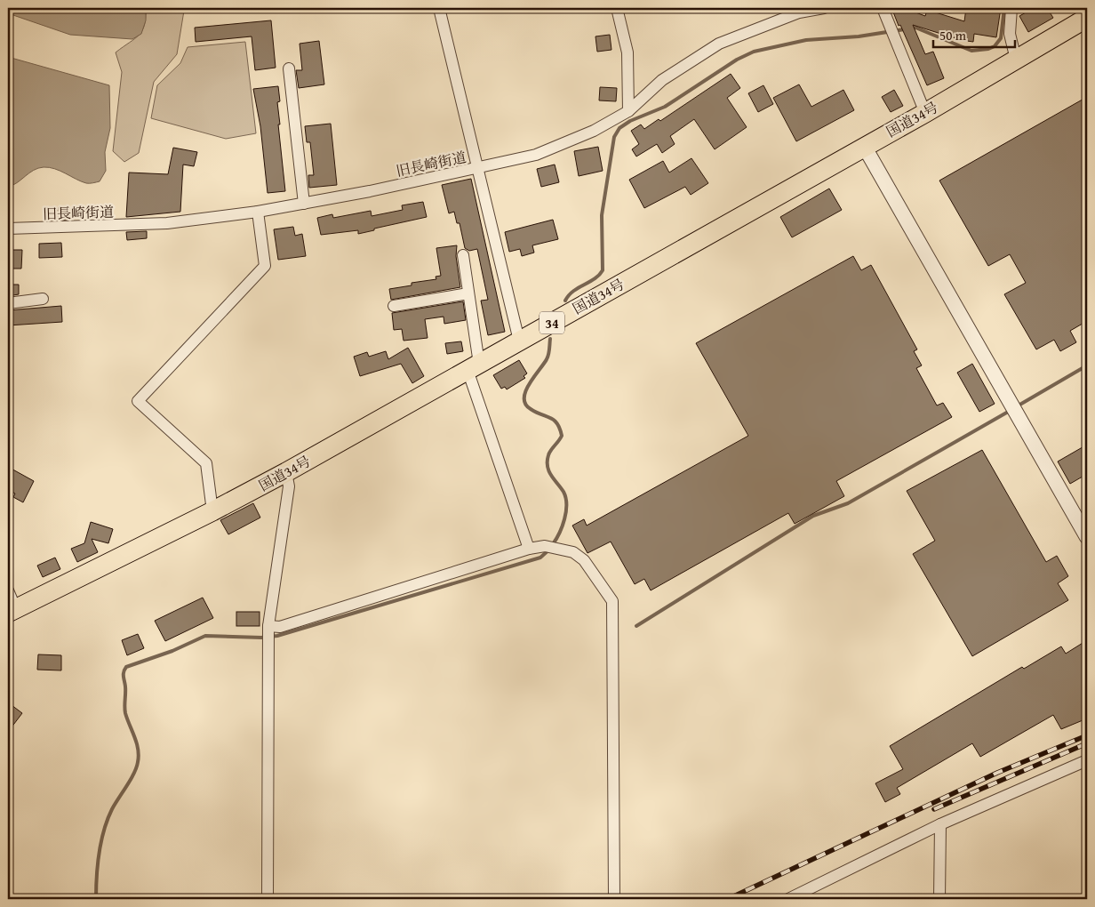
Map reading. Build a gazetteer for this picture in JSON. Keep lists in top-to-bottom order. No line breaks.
{"streets":{"highway":["国道34号","34"],"street":["旧長崎街道"]},"scale_bar":"50 m"}
